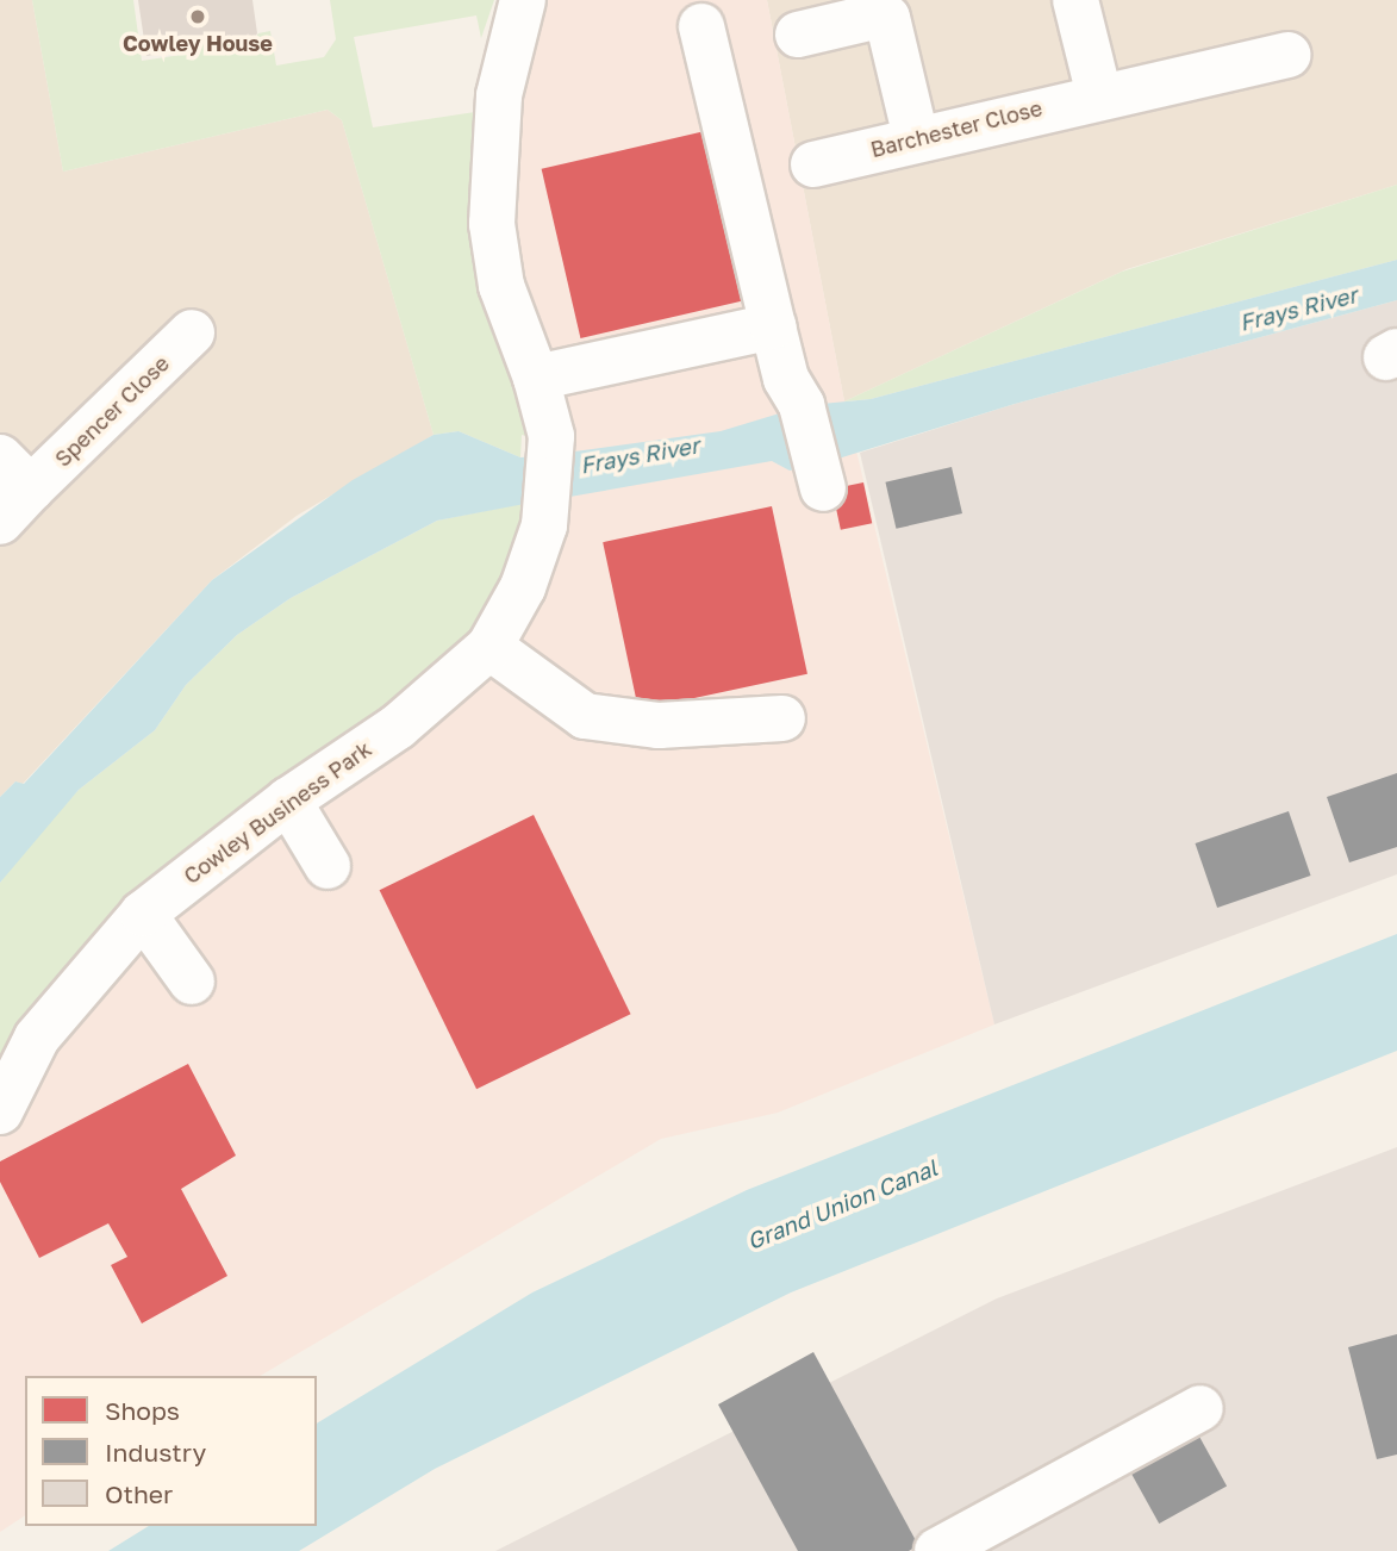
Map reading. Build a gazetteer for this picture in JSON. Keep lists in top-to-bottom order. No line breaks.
{"streets":{"street":["Barchester Close","Spencer Close","Cowley Business Park"]},"water":["Frays River","Grand Union Canal"],"places":["Cowley House"],"legend":["Shops","Industry","Other"]}
